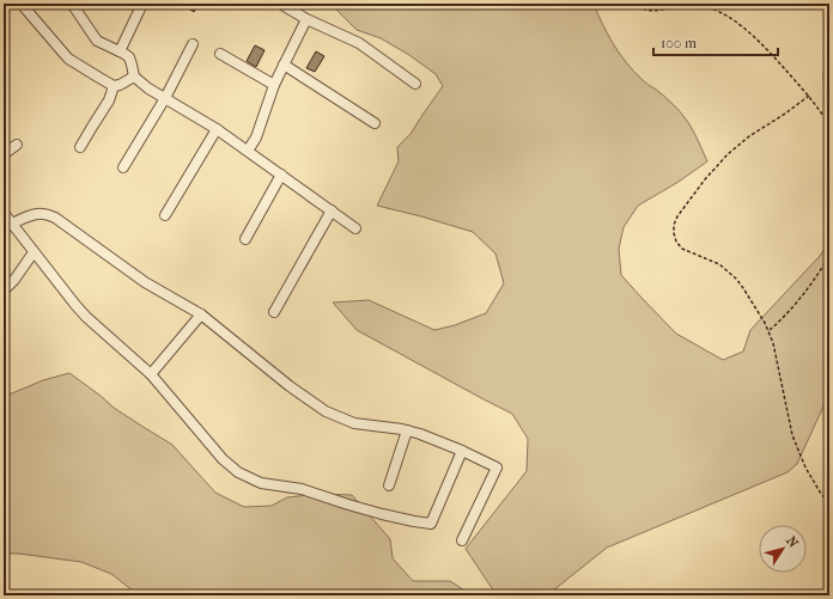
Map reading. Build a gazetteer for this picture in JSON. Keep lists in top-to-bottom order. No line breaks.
{"scale_bar":"100 m","north":"top right"}
